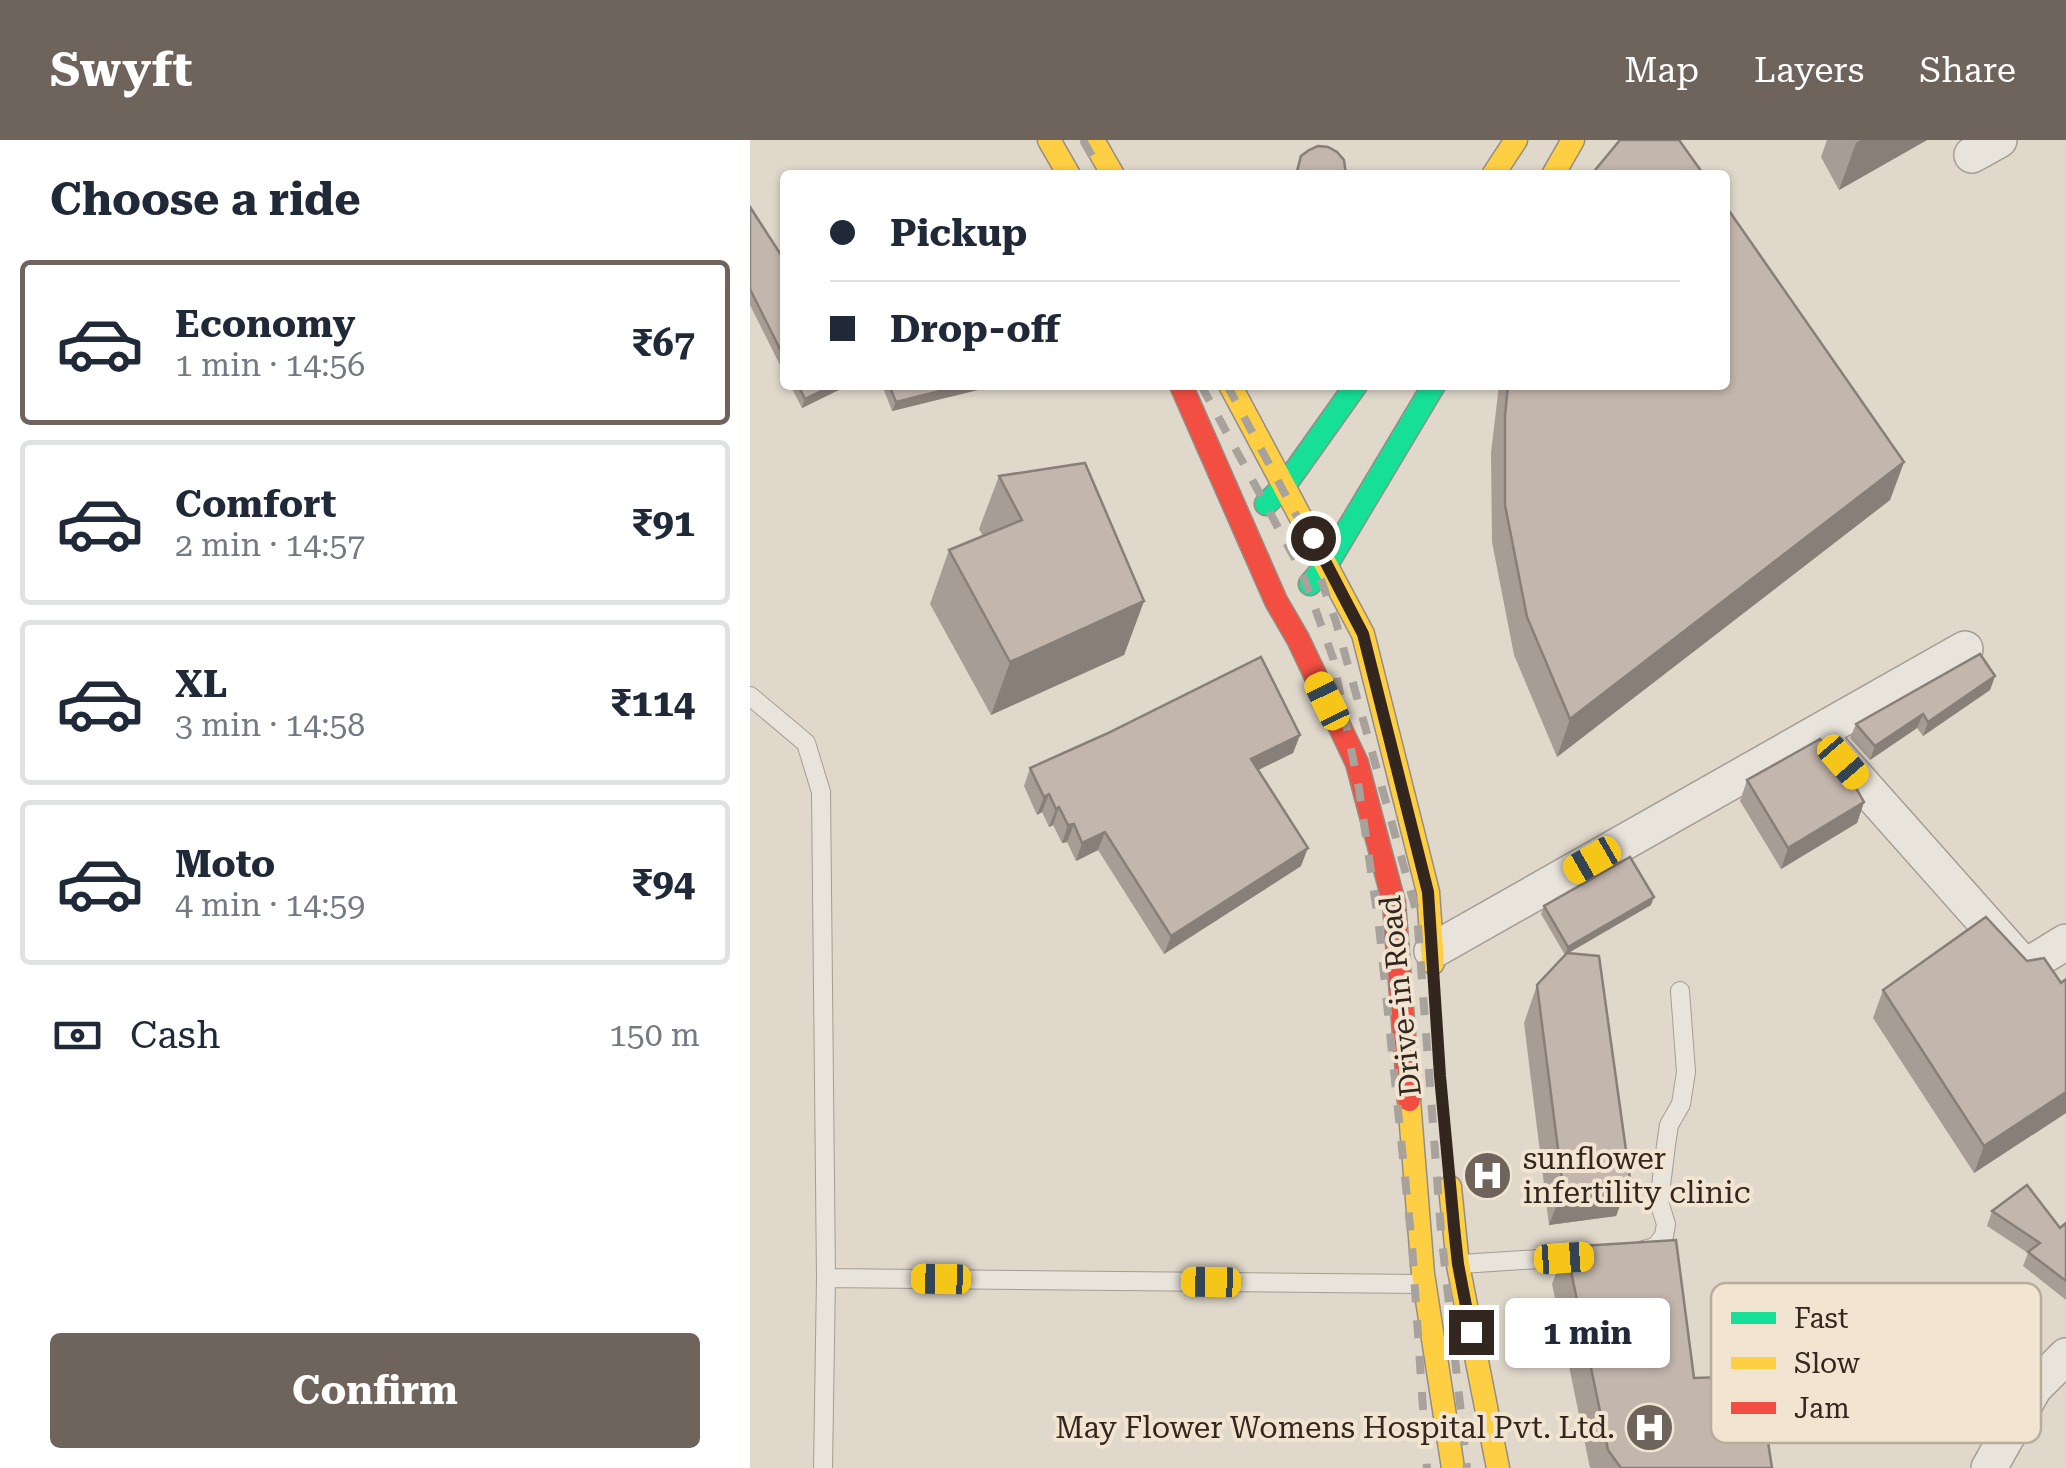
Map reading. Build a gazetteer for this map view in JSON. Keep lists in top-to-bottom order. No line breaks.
{"streets":{"main road":["Drive-in Road"]},"places":{"hospital":["sunflower infertility clinic","May Flower Womens Hospital Pvt. Ltd."]},"legend":["Fast","Slow","Jam"],"page":{"header":"Swyft","nav":["Map","Layers","Share"],"heading":"Choose a ride","banner":["Pickup","Drop-off"],"list":[{"name":"Economy","note":"1 min · 14:56","value":"₹67"},{"name":"Comfort","note":"2 min · 14:57","value":"₹91"},{"name":"XL","note":"3 min · 14:58","value":"₹114"},{"name":"Moto","note":"4 min · 14:59","value":"₹94"}],"pay":["Cash","150 m"],"bubble":"1 min","buttons":"Confirm"}}
